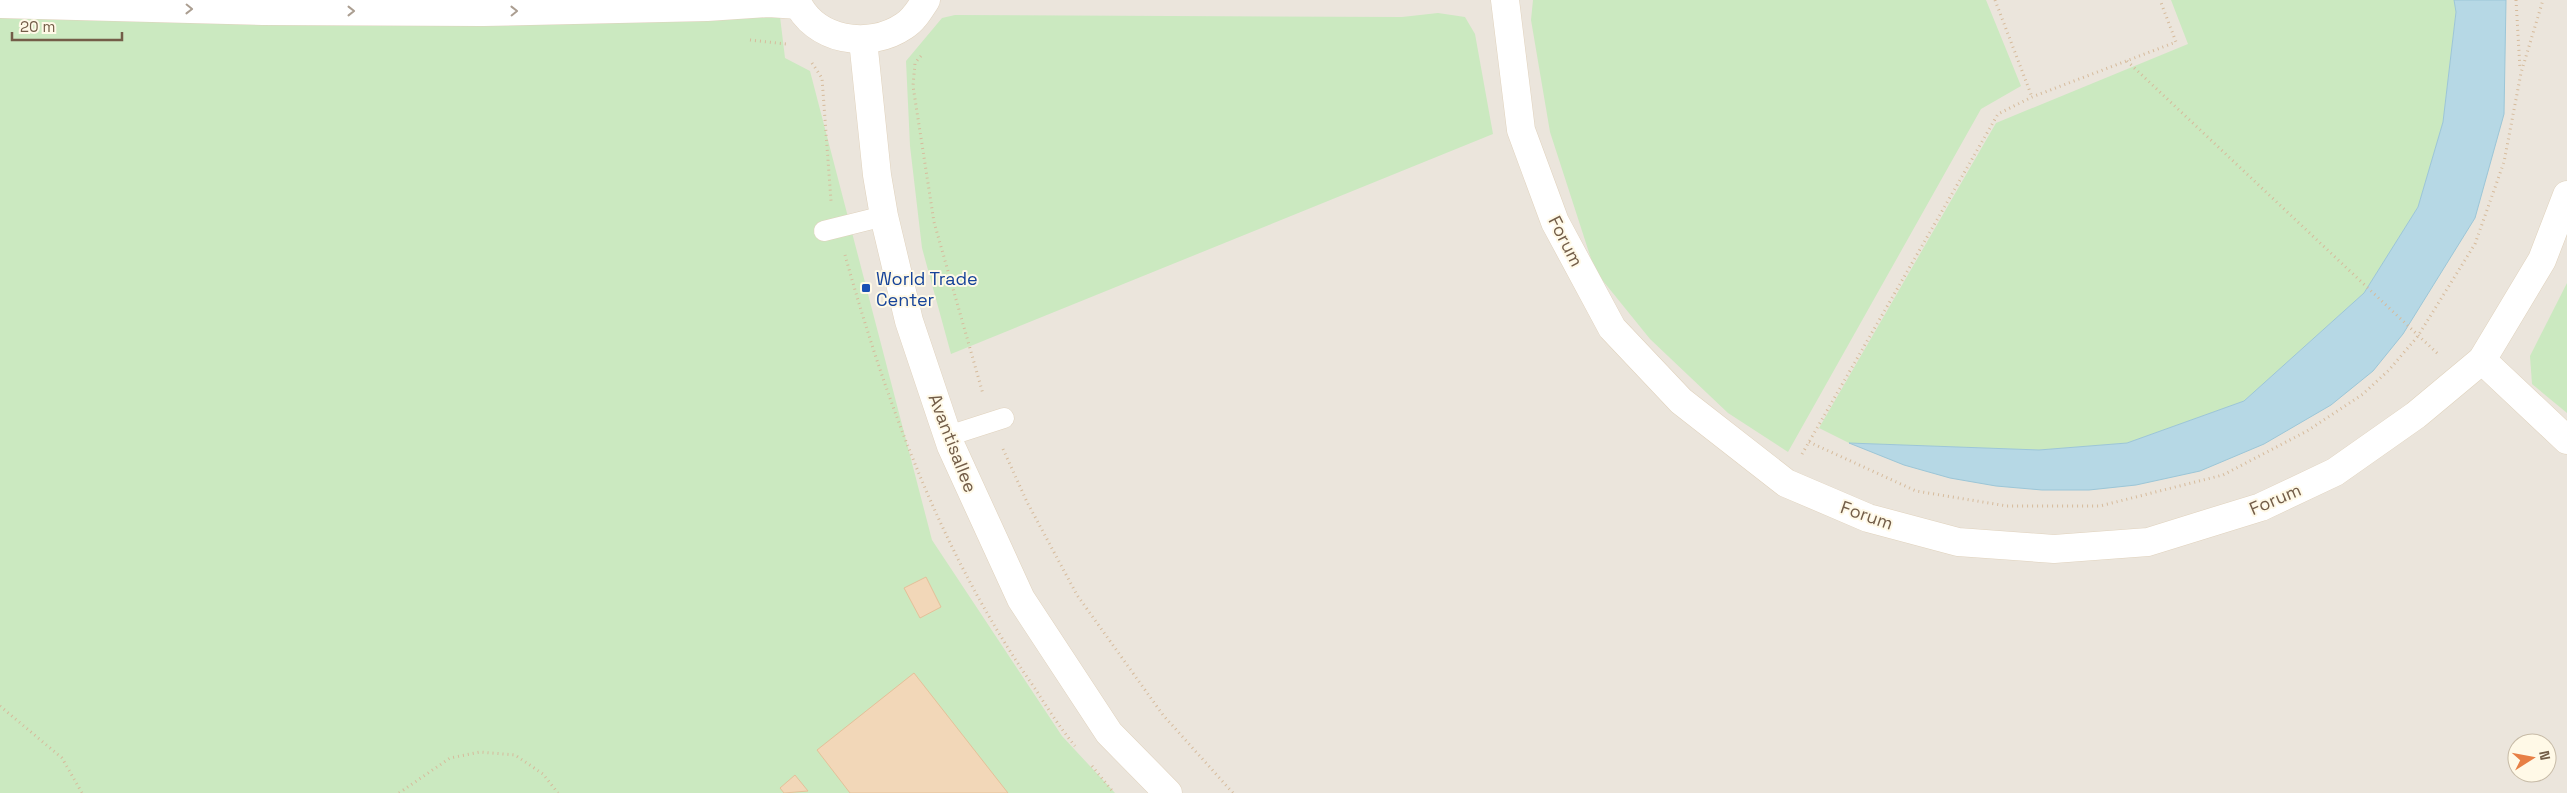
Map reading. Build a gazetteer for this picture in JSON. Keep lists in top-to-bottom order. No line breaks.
{"streets":{"street":["Forum","Avantisallee"]},"places":{"transit":["World Trade Center"]},"scale_bar":"20 m","north":"right"}
